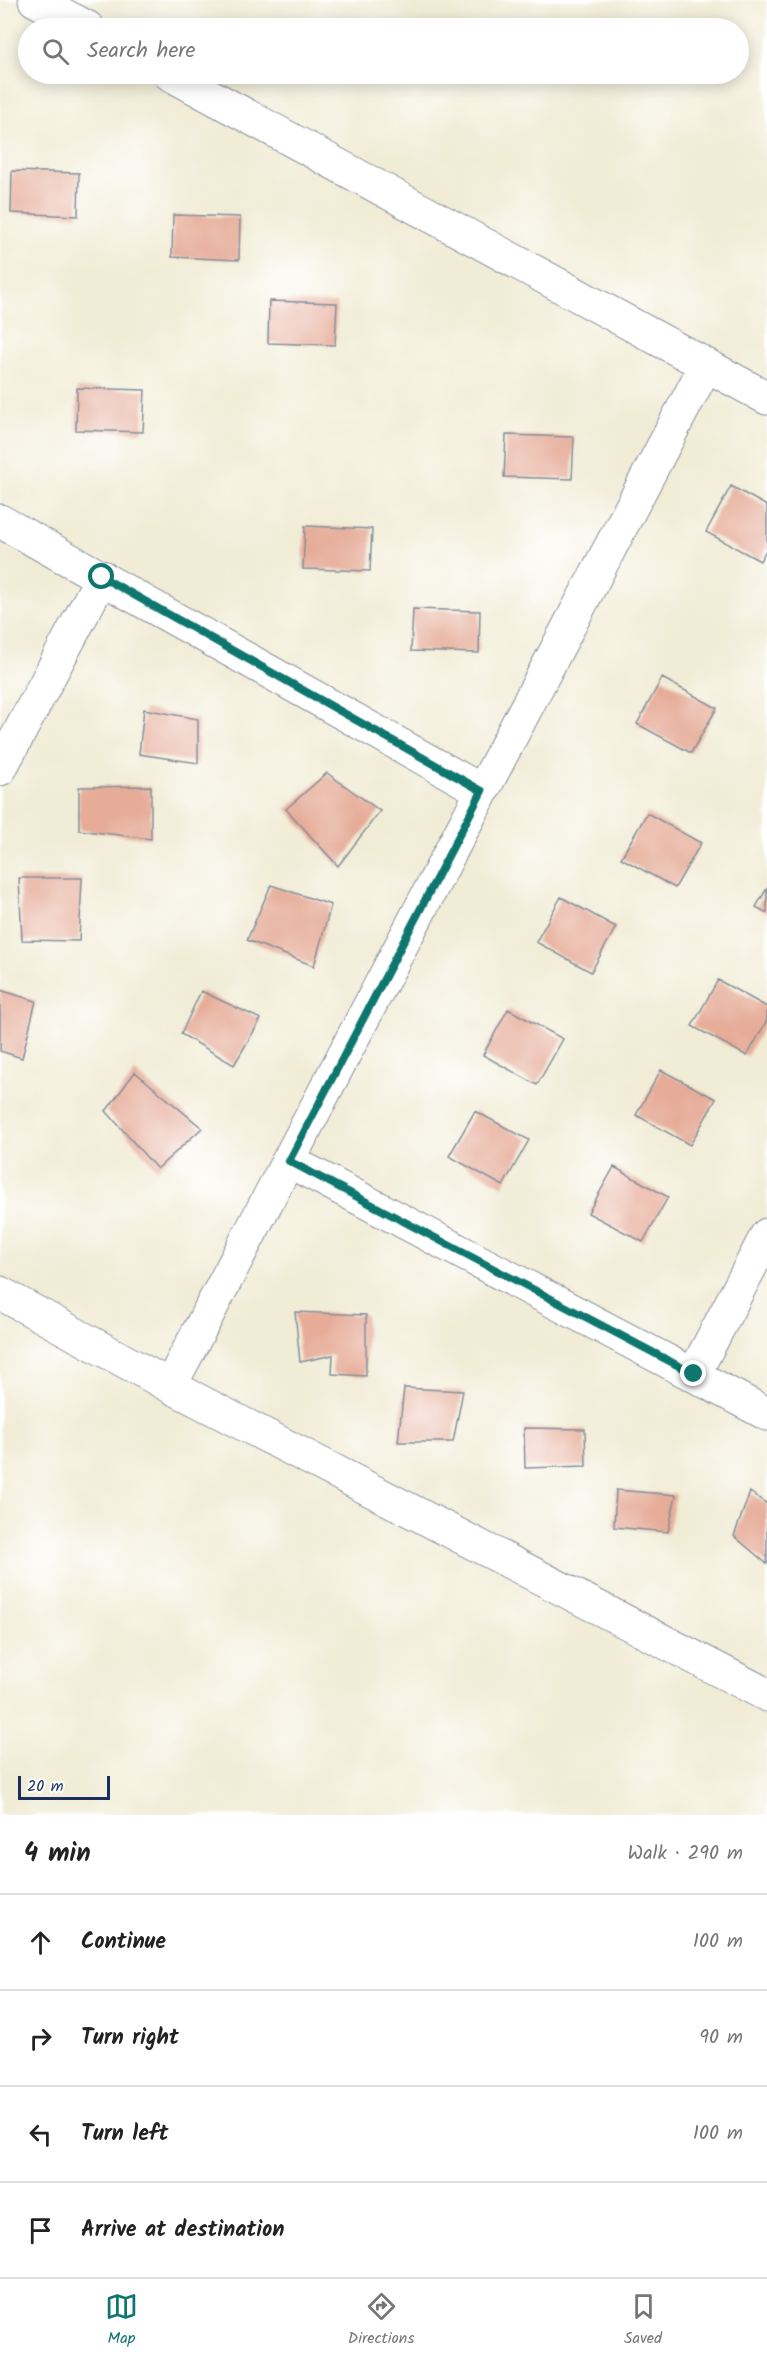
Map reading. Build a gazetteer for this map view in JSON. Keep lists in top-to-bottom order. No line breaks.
{"scale_bar":"20 m","page":{"search":"Search here","scale":"20 m","heading":["4 min","Walk · 290 m"],"list":[["Continue","100 m"],["Turn right","90 m"],["Turn left","100 m"],"Arrive at destination"],"nav":["Map","Directions","Saved"]}}
